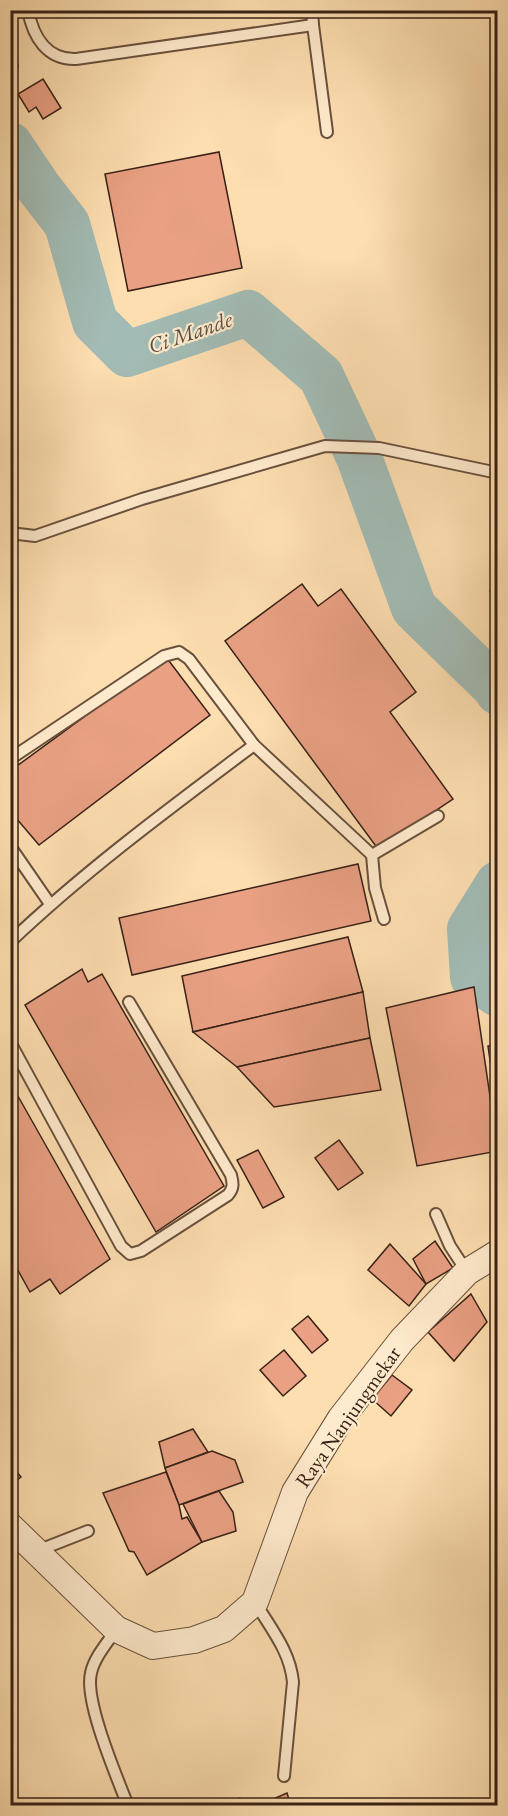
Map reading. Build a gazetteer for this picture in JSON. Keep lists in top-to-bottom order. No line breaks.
{"streets":{"street":["Raya Nanjungmekar"]},"water":["Ci Mande"]}
